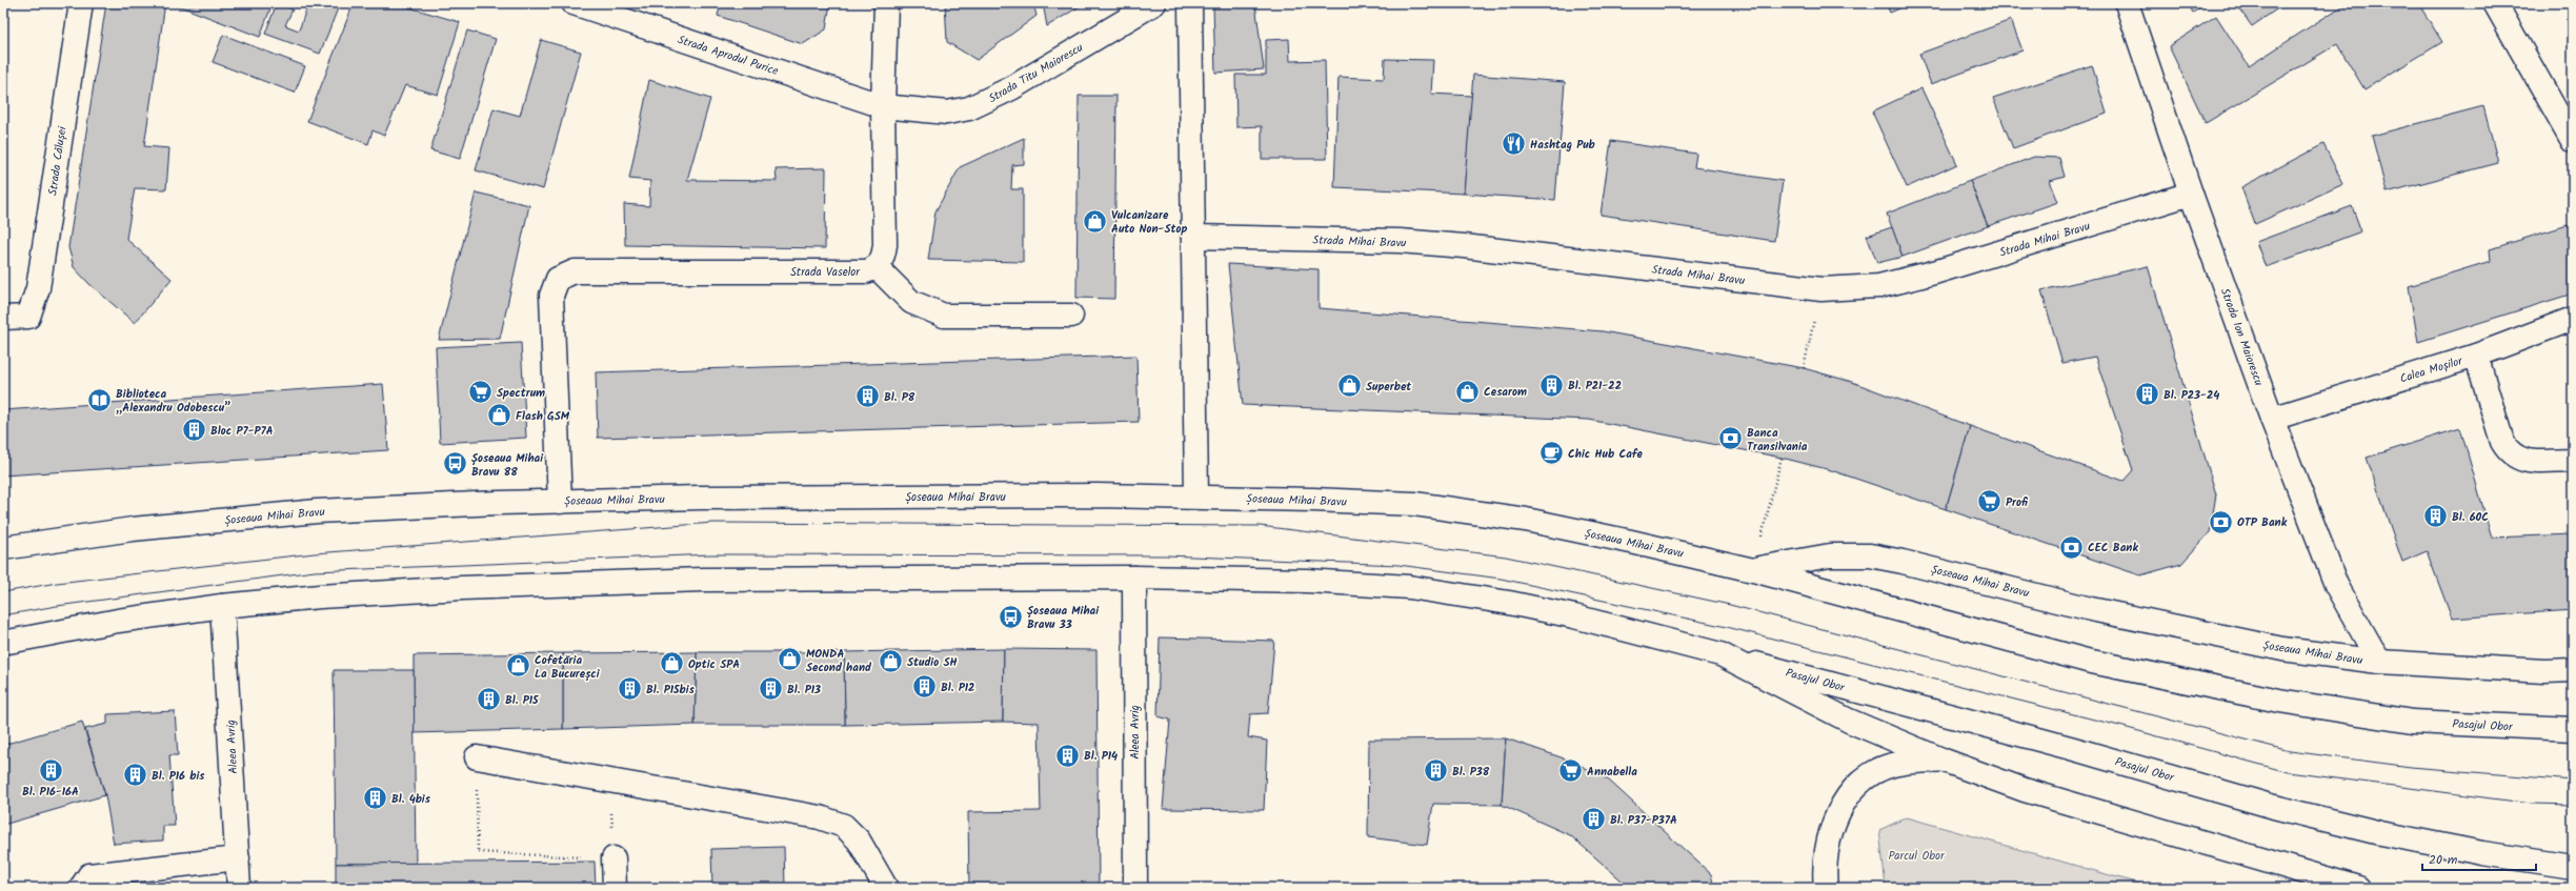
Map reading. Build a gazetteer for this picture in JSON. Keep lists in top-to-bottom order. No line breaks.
{"streets":{"main road":["Strada Aprodul Purice","Strada Titu Maiorescu","Strada Călușei","Strada Mihai Bravu","Strada Vaselor","Strada Ion Maiorescu","Calea Moșilor","Șoseaua Mihai Bravu","Pasajul Obor","Aleea Avrig"]},"crossings":[["Strada Aprodul Purice","Strada Titu Maiorescu"],["Strada Mihai Bravu","Strada Ion Maiorescu"],["Strada Vaselor","Șoseaua Mihai Bravu"],["Strada Ion Maiorescu","Calea Moșilor"],["Strada Ion Maiorescu","Șoseaua Mihai Bravu"],["Șoseaua Mihai Bravu","Pasajul Obor"]],"parks":["Parcul Obor"],"places":{"restaurant":["Hashtag Pub"],"shop":["Vulcanizare Auto Non-Stop","Superbet","Cesarom","Flash GSM","MONDA Second hand","Studio SH","Optic SPA","Cofetăria La Bucureșci"],"building":["Bl. P21-22","Bl. P23-24","Bl. P8","Bloc P7-P7A","Bl. 60C","Bl. P12","Bl. P15bis","Bl. P13","Bl. P15","Bl. P14","Bl. P16-16A","Bl. P38","Bl. P16 bis","Bl. 4bis","Bl. P37-P37A"],"supermarket":["Spectrum","Profi","Annabella"],"library":["Biblioteca „Alexandru Odobescu”"],"bank":["Banca Transilvania","OTP Bank","CEC Bank"],"cafe":["Chic Hub Cafe"],"bus stop":["Șoseaua Mihai Bravu 88","Șoseaua Mihai Bravu 33"]},"scale_bar":"20 m"}
